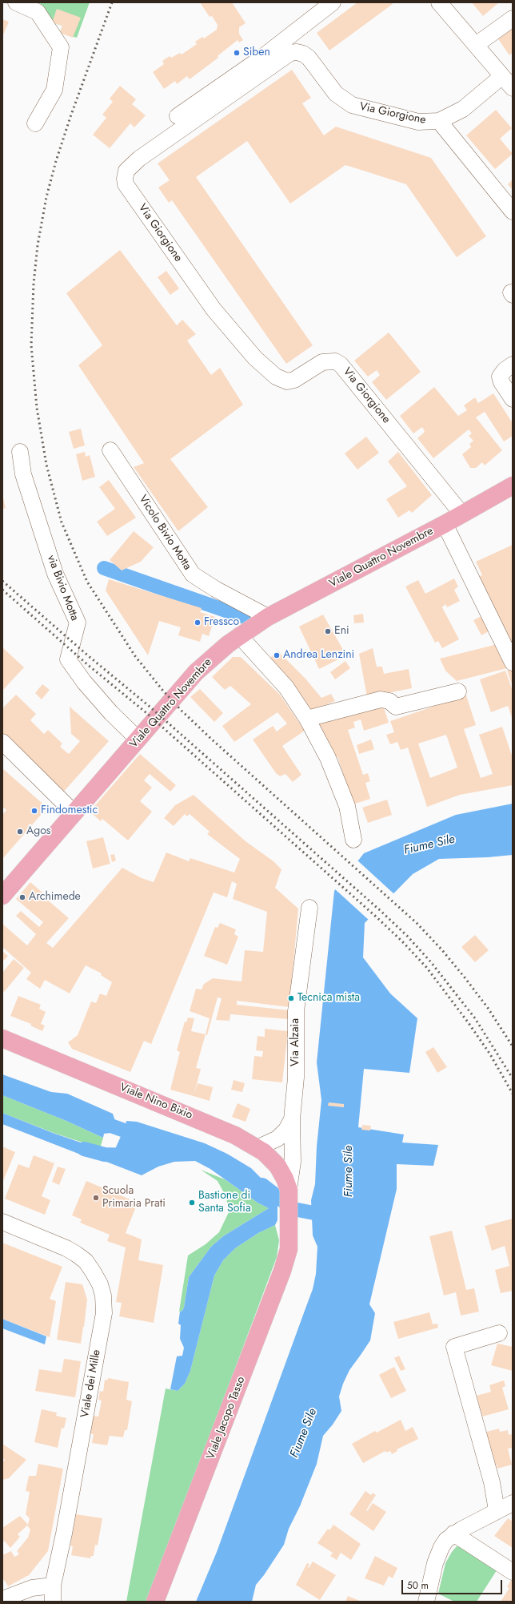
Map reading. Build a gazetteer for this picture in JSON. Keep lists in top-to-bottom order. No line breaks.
{"streets":{"main road":["Viale Quattro Novembre","Viale Nino Bixio","Viale Jacopo Tasso"],"street":["Via Giorgione","Vicolo Bivio Motta","via Bivio Motta","Via Alzaia","Viale dei Mille"]},"crossings":[["Via Giorgione","Viale Quattro Novembre"],["Vicolo Bivio Motta","Viale Quattro Novembre"],["Viale Quattro Novembre","via Bivio Motta"],["Via Alzaia","Viale Nino Bixio"],["Via Alzaia","Viale Jacopo Tasso"],["Viale Nino Bixio","Viale Jacopo Tasso"]],"water":["Fiume Sile"],"places":["Siben","Fressco","Eni","Andrea Lenzini","Findomestic","Agos","Archimede","Tecnica mista","Scuola Primaria Prati","Bastione di Santa Sofia"],"scale_bar":"50 m"}
